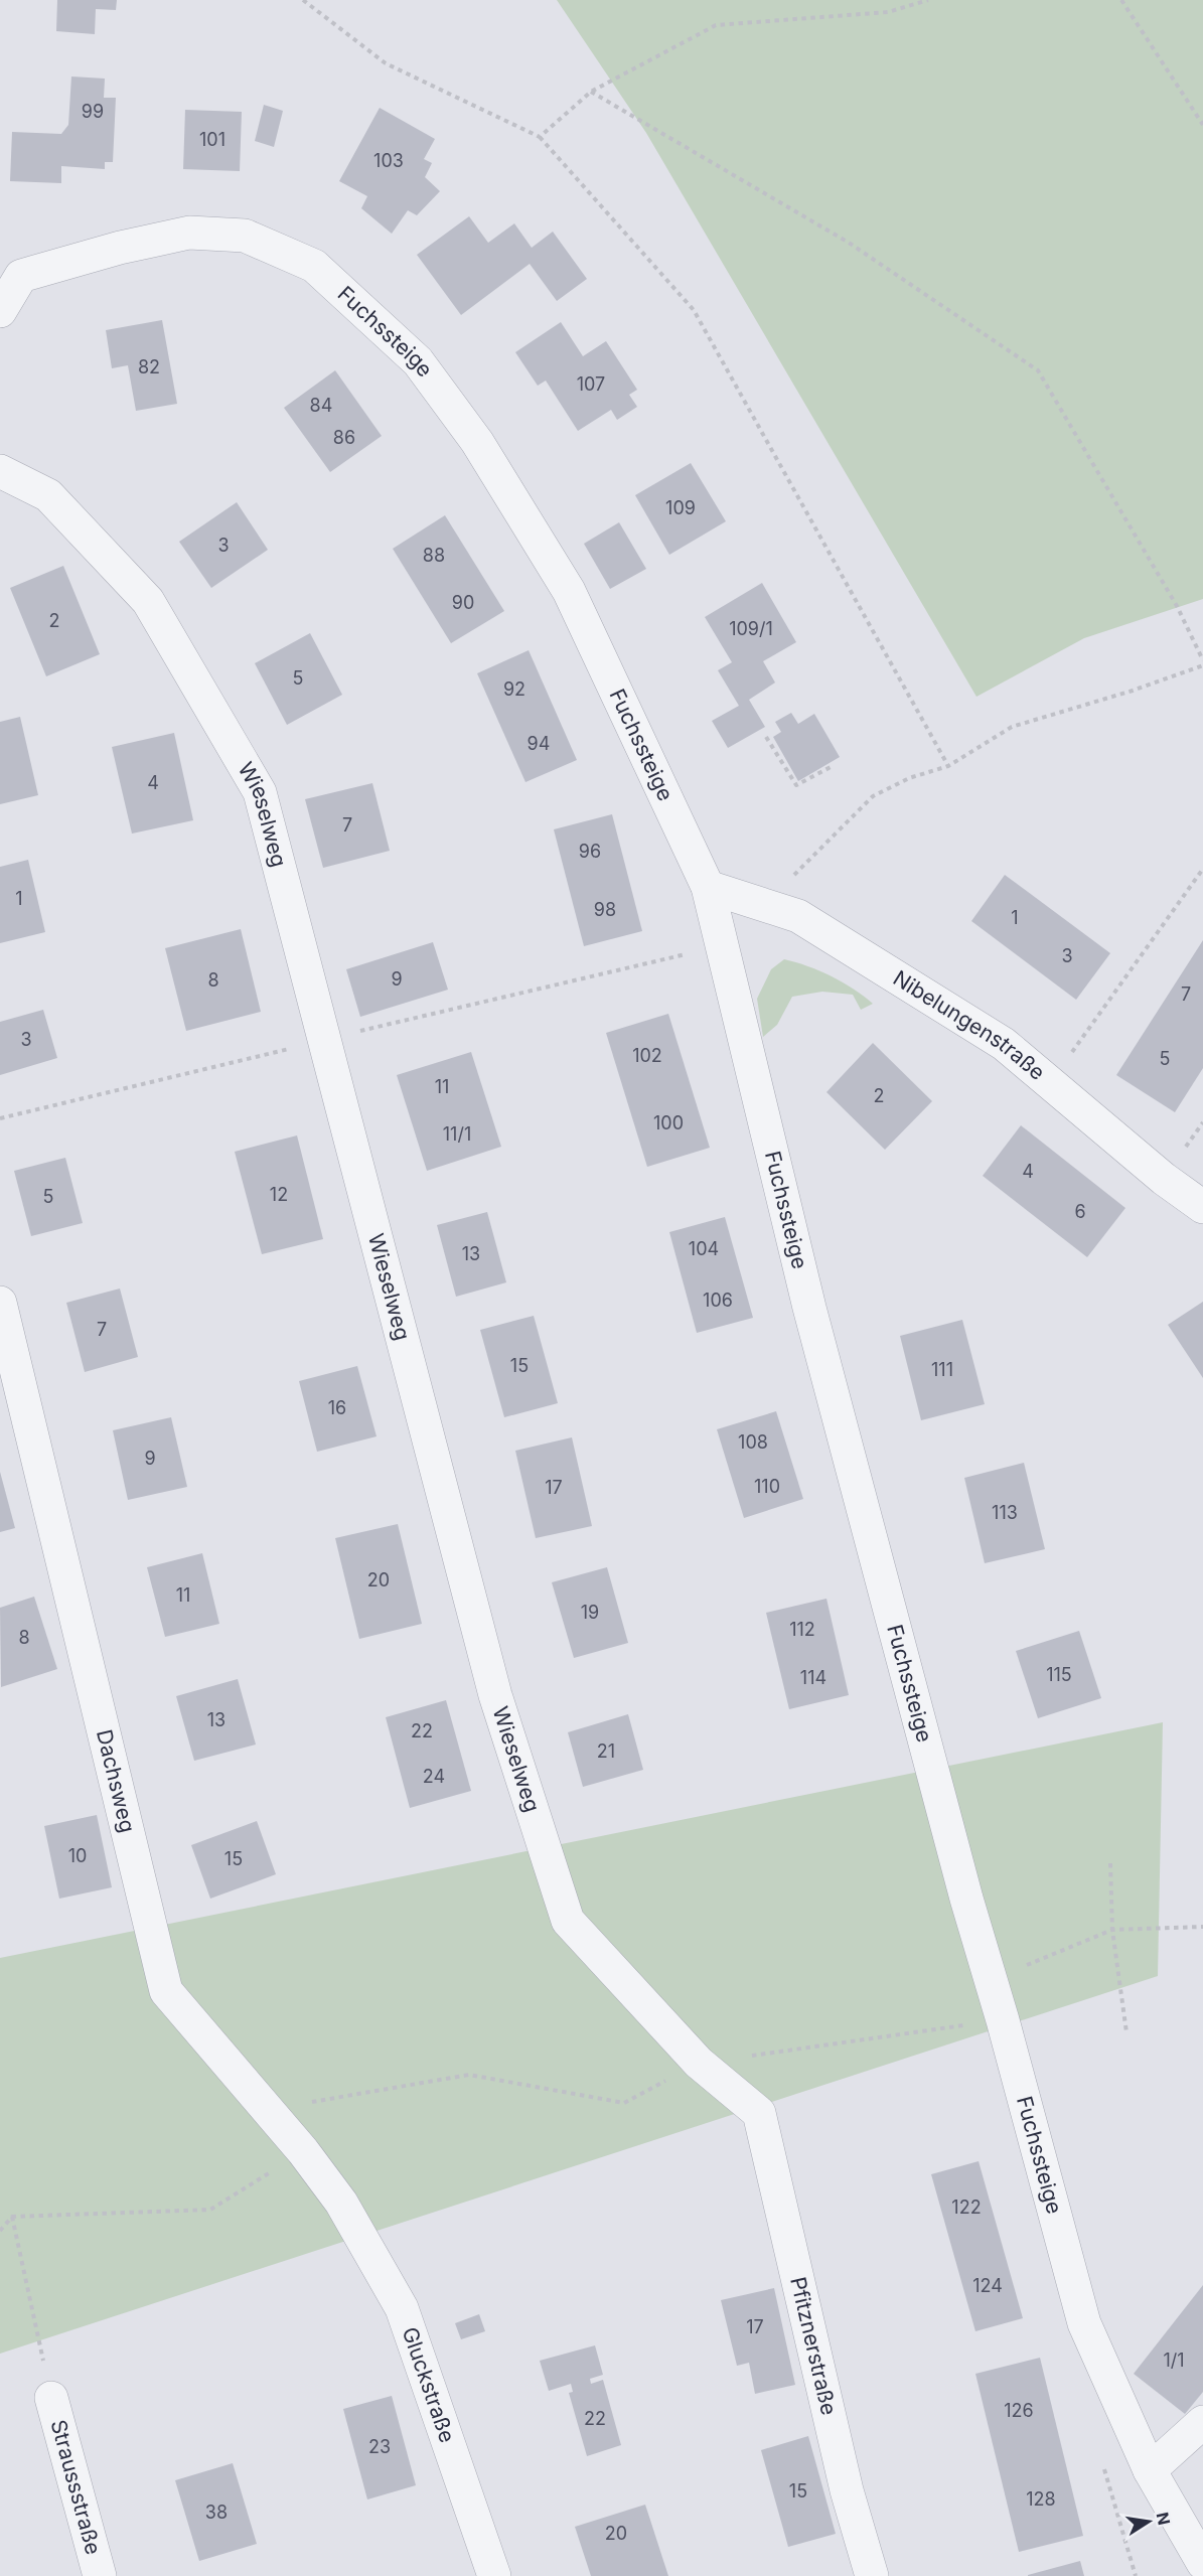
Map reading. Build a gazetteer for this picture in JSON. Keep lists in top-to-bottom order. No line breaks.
{"streets":{"street":["Fuchssteige","Wieselweg","Nibelungenstraße","Dachsweg","Pfitznerstraße","Gluckstraße","Straussstraße"]},"crossings":[["Fuchssteige","Nibelungenstraße"],["Wieselweg","Pfitznerstraße"],["Dachsweg","Gluckstraße"]],"house_numbers":["99","101","103","82","107","84","86","109","3","88","90","2","109/1","5","92","94","4","7","96","1","98","1","3","9","8","7","3","102","5","11","2","100","11/1","4","12","5","6","104","13","106","7","15","111","16","108","9","110","17","113","20","11","19","112","8","115","114","13","22","21","24","10","15","122","124","17","1/1","126","22","23","15","128","38","20"],"north":"right"}
